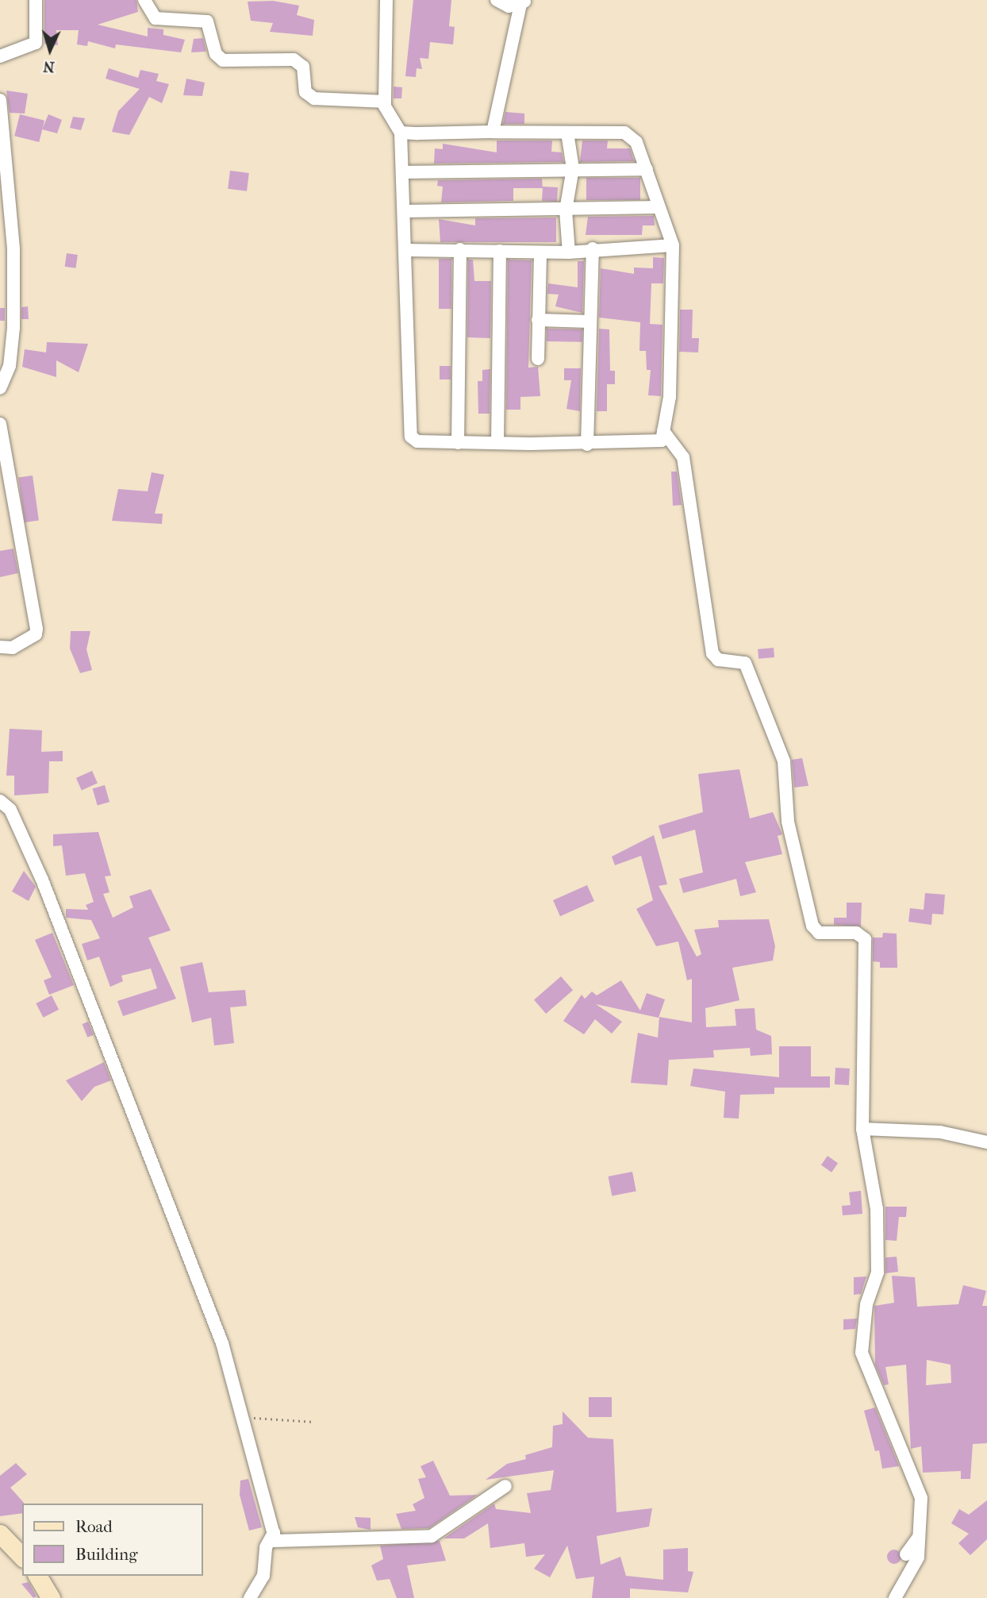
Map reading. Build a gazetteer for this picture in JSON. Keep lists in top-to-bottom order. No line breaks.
{"legend":["Road","Building"],"north":"bottom"}
